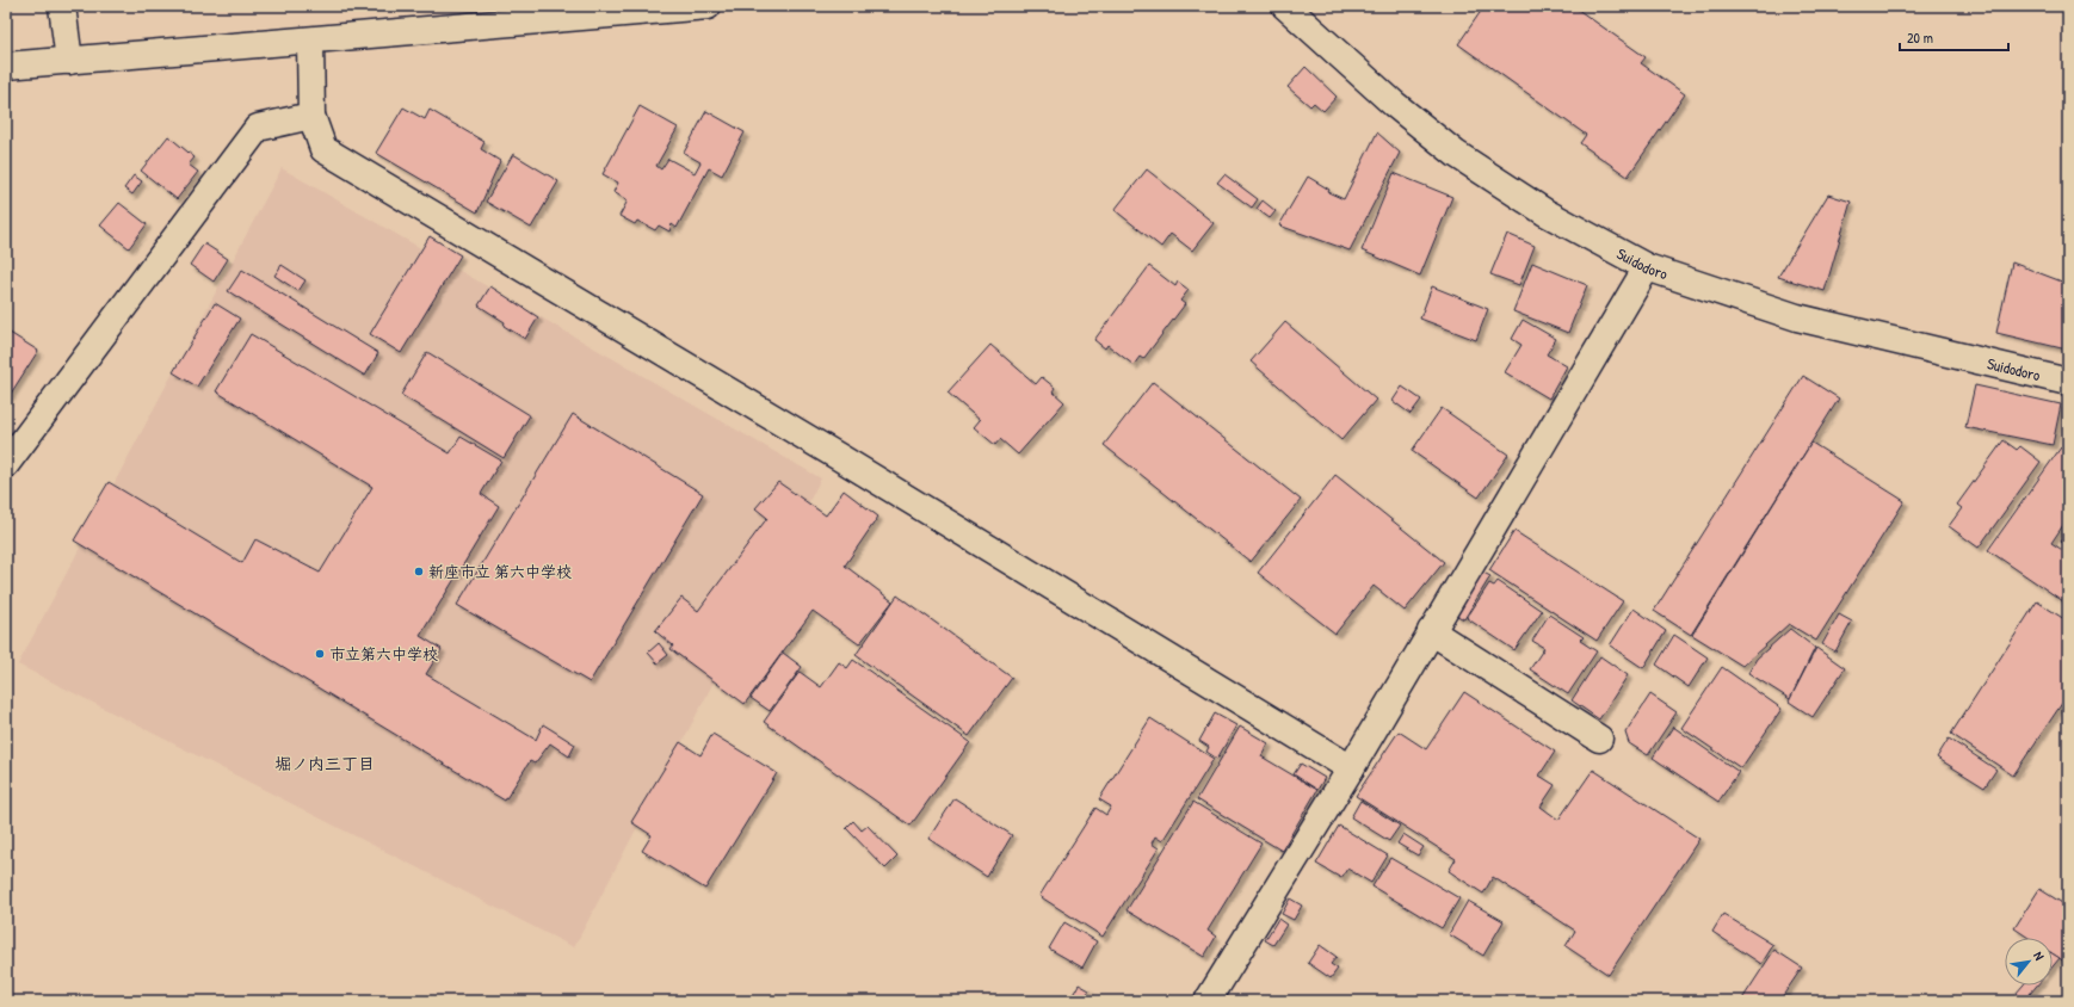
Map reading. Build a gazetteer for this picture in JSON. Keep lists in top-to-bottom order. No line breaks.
{"streets":{"street":["Suidodoro"]},"districts":["堀ノ内三丁目"],"places":["新座市立 第六中学校","市立第六中学校"],"scale_bar":"20 m","north":"top right"}
